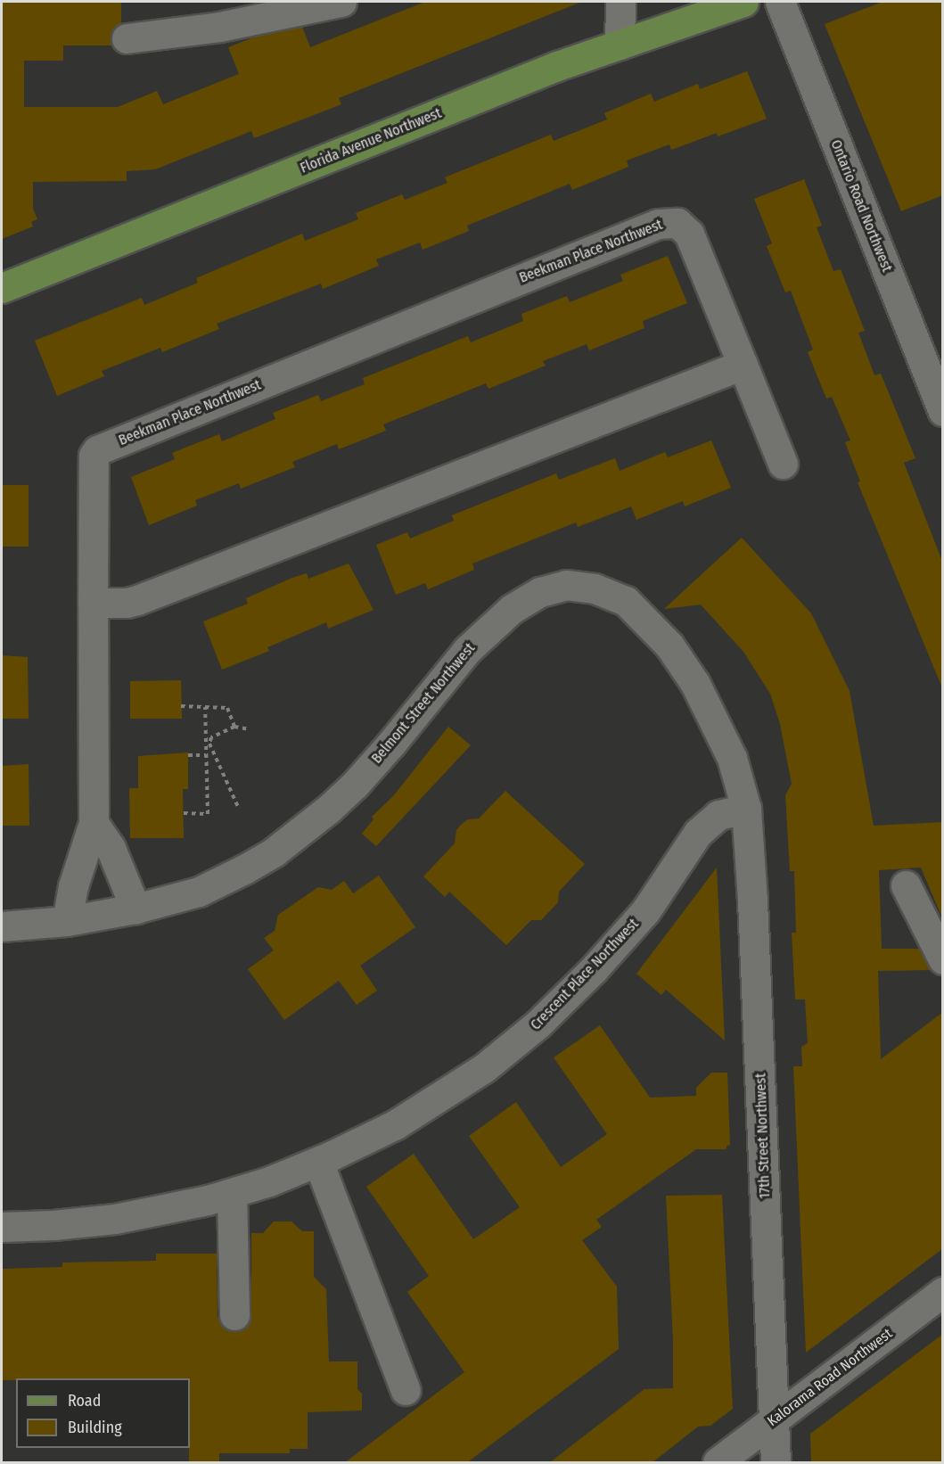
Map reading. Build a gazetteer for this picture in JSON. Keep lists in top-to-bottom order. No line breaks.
{"streets":{"main road":["Florida Avenue Northwest"],"street":["Ontario Road Northwest","Beekman Place Northwest","Belmont Street Northwest","Crescent Place Northwest","17th Street Northwest","Kalorama Road Northwest"]},"crossings":[["Beekman Place Northwest","Belmont Street Northwest"],["Belmont Street Northwest","Crescent Place Northwest"],["Belmont Street Northwest","17th Street Northwest"],["Crescent Place Northwest","17th Street Northwest"],["17th Street Northwest","Kalorama Road Northwest"]],"legend":["Road","Building"]}
